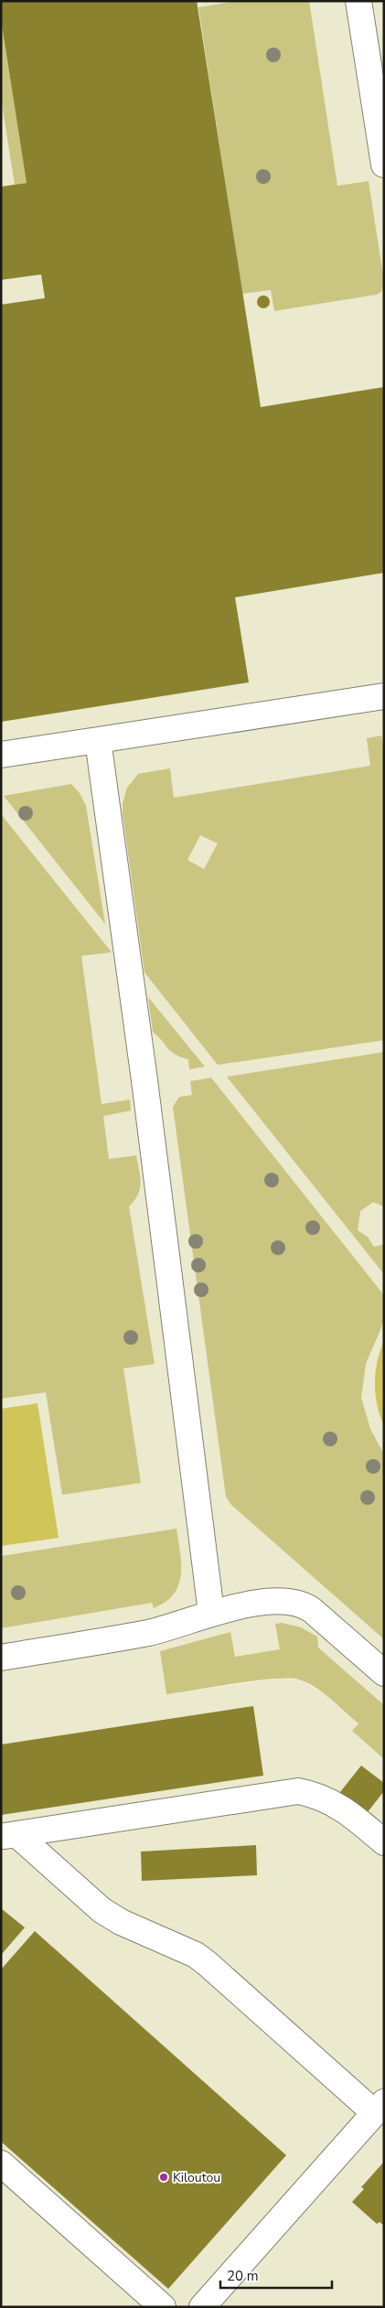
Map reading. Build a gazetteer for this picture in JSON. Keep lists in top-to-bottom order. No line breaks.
{"places":["Kiloutou"],"scale_bar":"20 m"}
